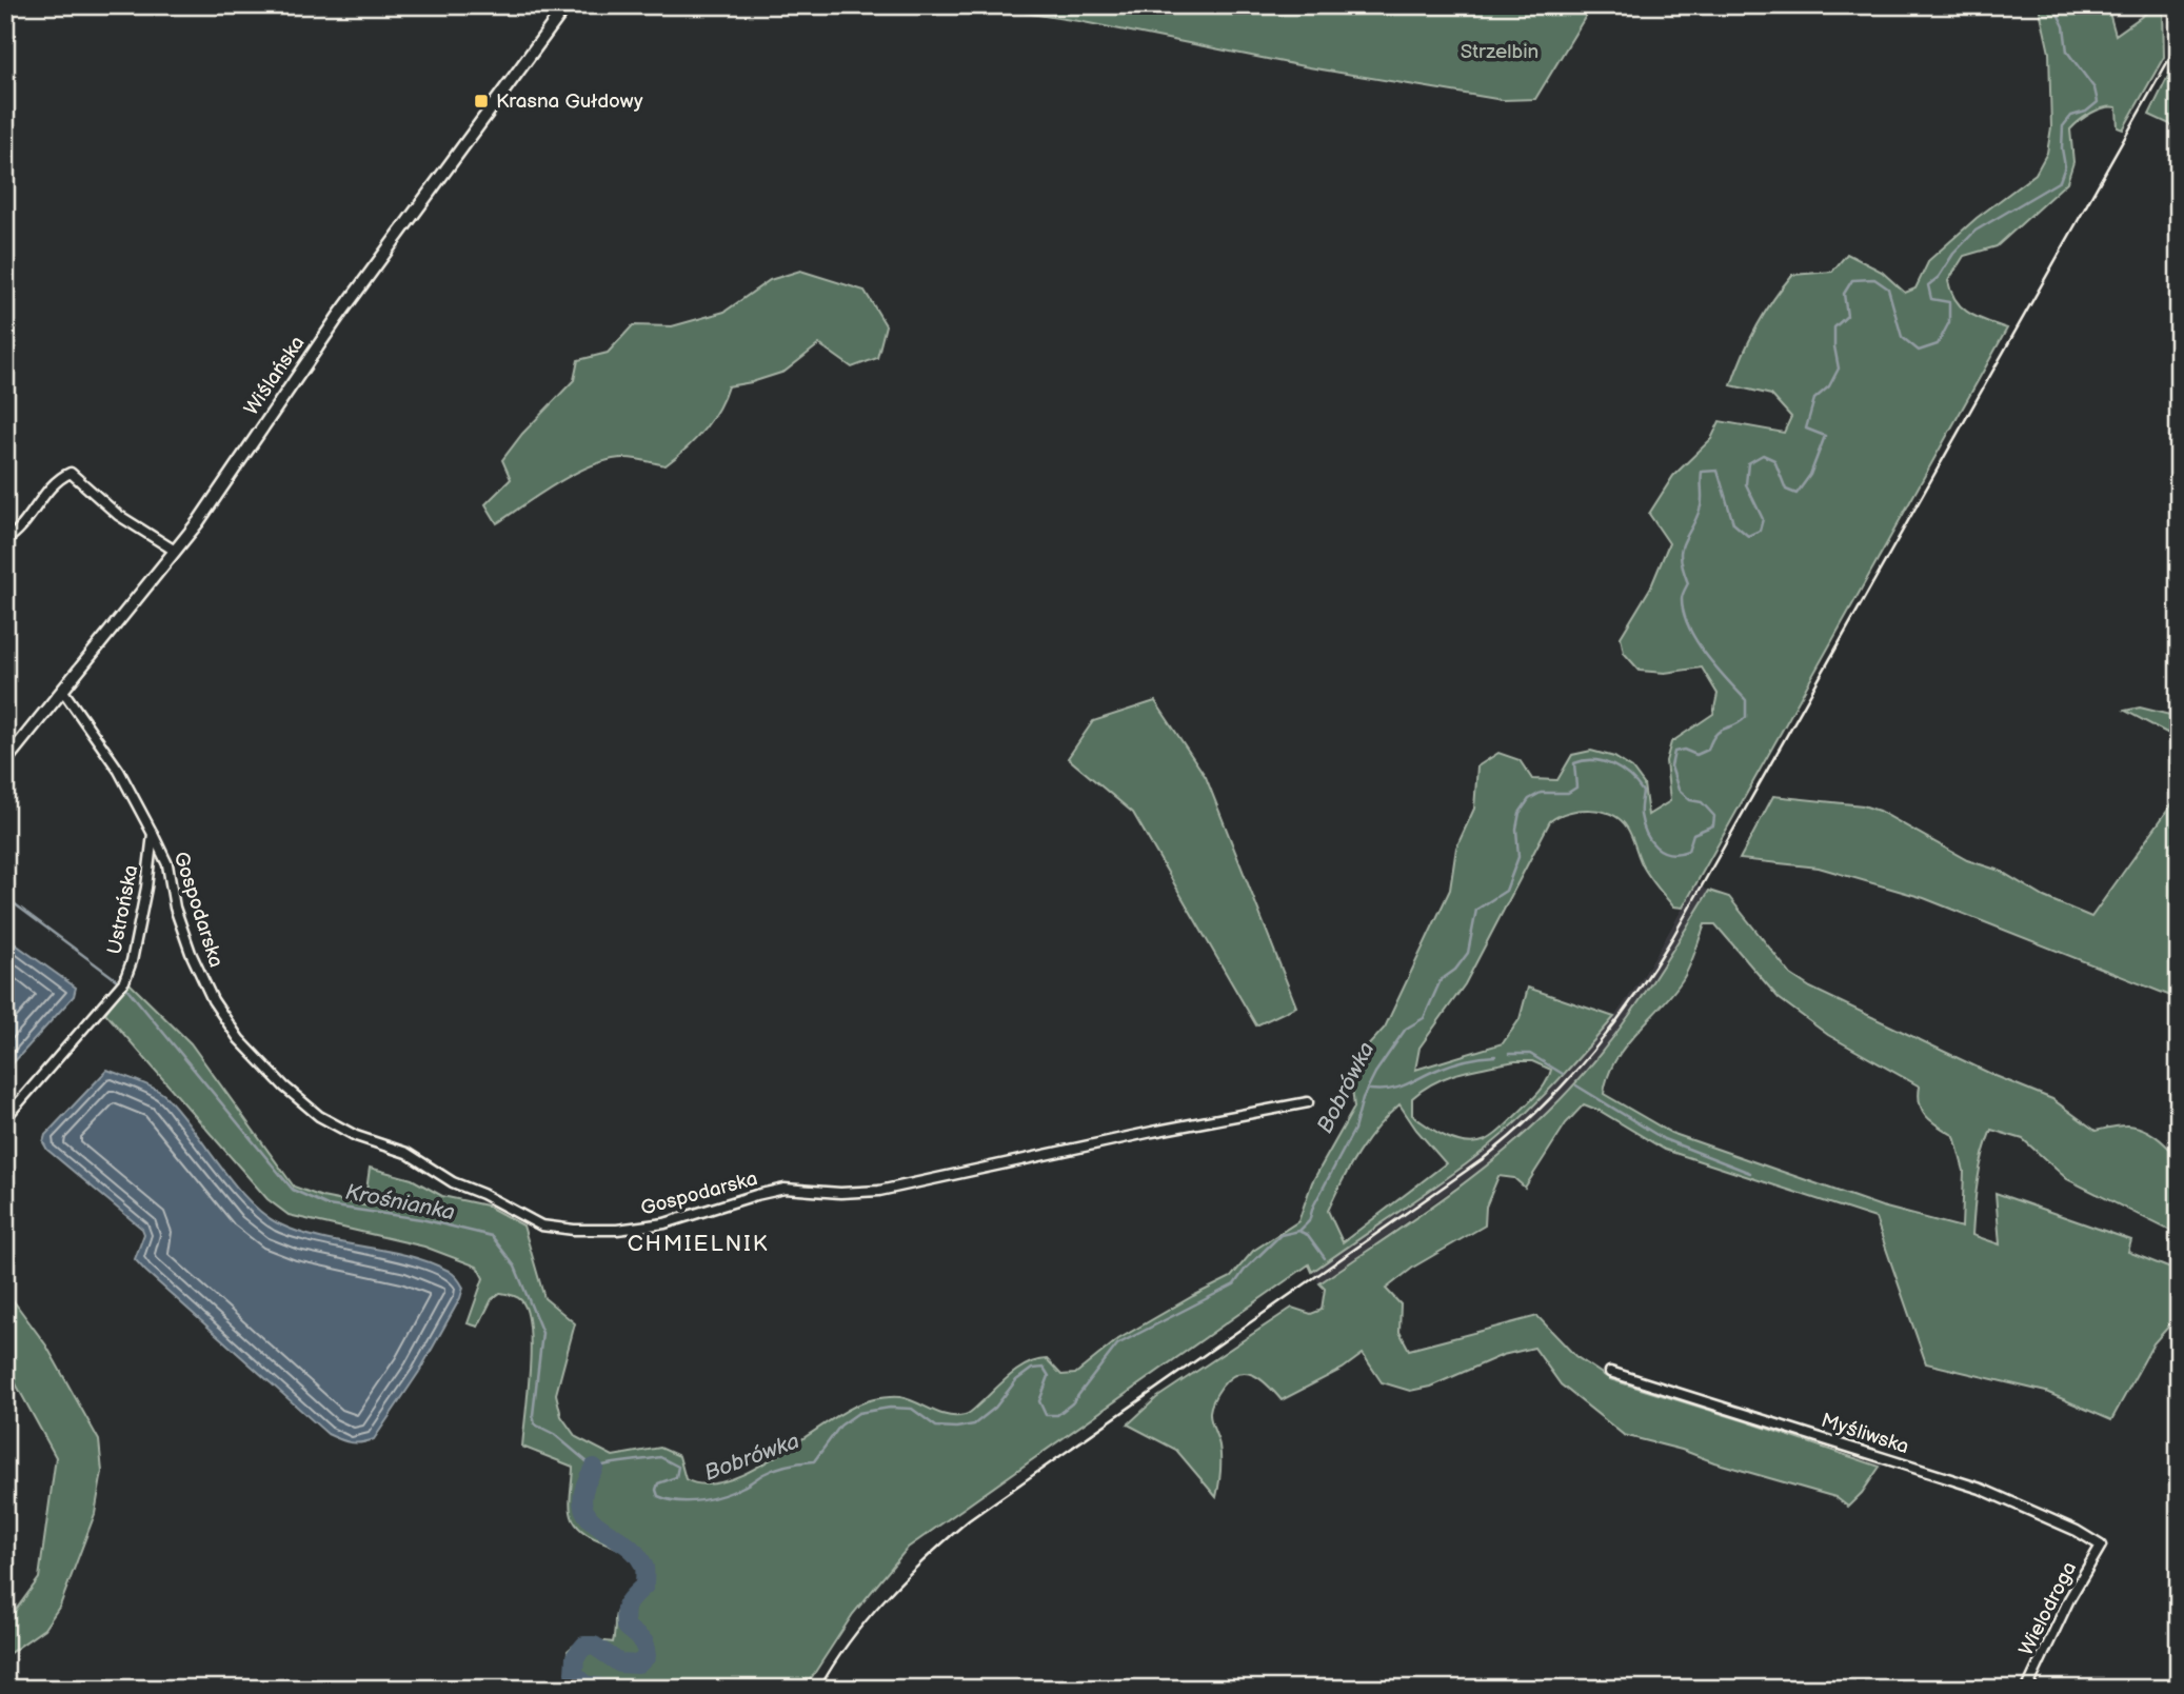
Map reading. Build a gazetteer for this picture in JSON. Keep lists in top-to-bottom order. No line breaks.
{"streets":{"street":["Wiślańska","Ustrońska","Gospodarska","Myśliwska","Wielodroga"]},"crossings":[["Ustrońska","Gospodarska"],["Myśliwska","Wielodroga"]],"districts":["CHMIELNIK"],"water":["Bobrówka","Krośnianka"],"parks":["Strzelbin"],"places":{"transit":["Krasna Gułdowy"]}}
